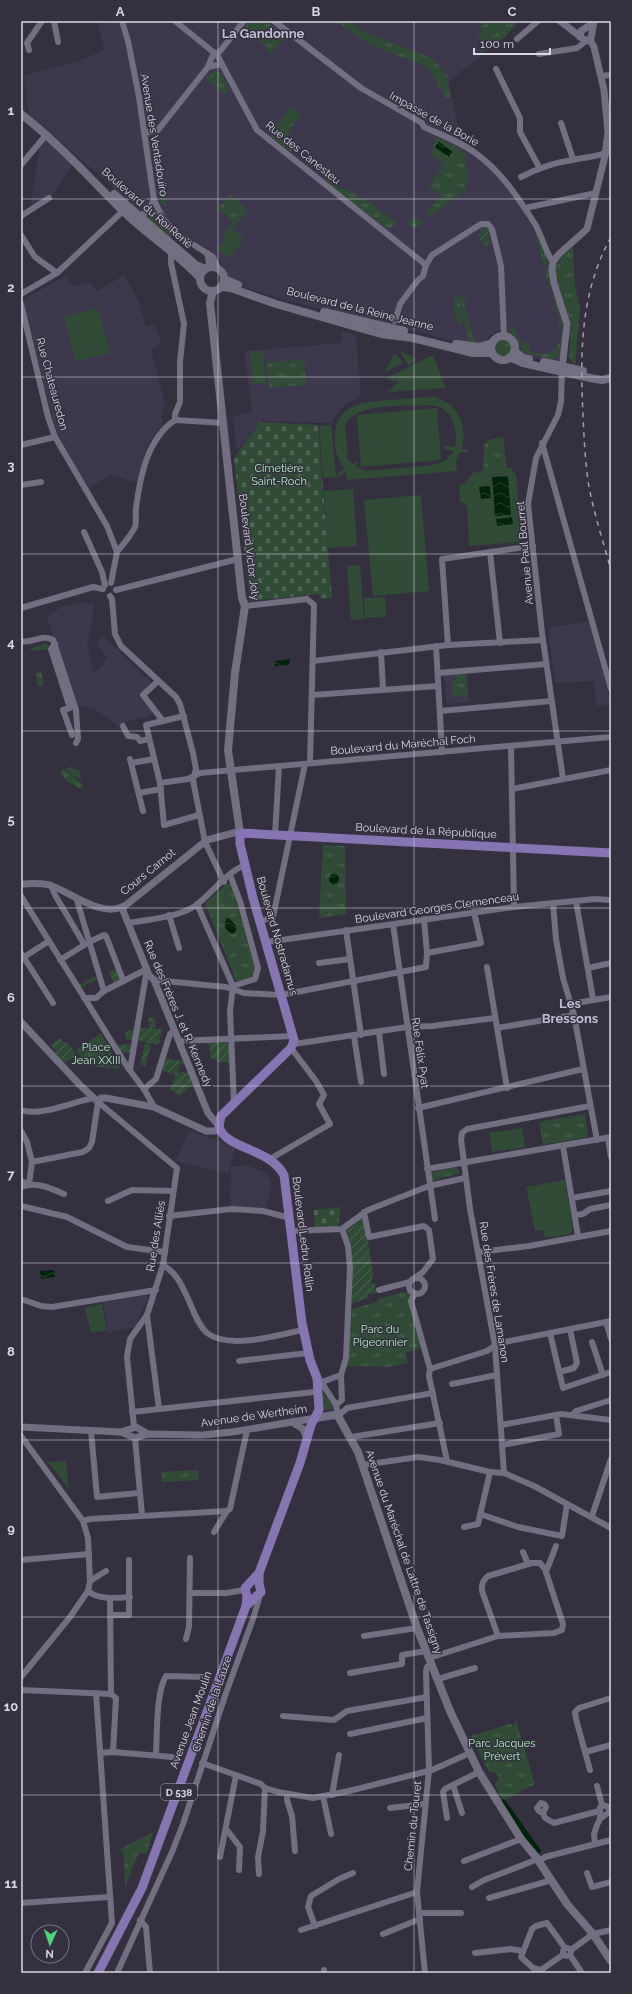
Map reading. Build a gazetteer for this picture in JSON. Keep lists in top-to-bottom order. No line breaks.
{"streets":{"main road":["Boulevard du Roi René","Boulevard de la Reine Jeanne","Boulevard Victor Joly","Boulevard de la République","Boulevard Nostradamus","Boulevard Ledru Rollin","Avenue du Maréchal de Lattre de Tassigny","Avenue Jean Moulin","D 538"],"street":["Impasse de la Borie","Avenue des Ventadouïro","Rue des Canesteu","Rue Chateauredon","Avenue Paul Bourret","Boulevard du Maréchal Foch","Cours Carnot","Boulevard Georges Clemenceau","Rue des Frères J. et R. Kennedy","Rue Félix Pyat","Rue des Alliés","Rue des Frères de Lamanon","Avenue de Wertheim","Chemin de la Lauze","Chemin du Touret"]},"crossings":[["Boulevard du Roi René","Boulevard de la Reine Jeanne"],["Boulevard du Roi René","Boulevard Victor Joly"],["Boulevard de la Reine Jeanne","Boulevard Victor Joly"],["Boulevard Victor Joly","Boulevard du Maréchal Foch"],["Boulevard Victor Joly","Boulevard de la République"],["Boulevard Victor Joly","Boulevard Nostradamus"],["Avenue Paul Bourret","Boulevard du Maréchal Foch"],["Boulevard de la République","Boulevard Nostradamus"],["Cours Carnot","Rue des Frères J. et R. Kennedy"],["Boulevard Georges Clemenceau","Boulevard Nostradamus"],["Boulevard Georges Clemenceau","Rue Félix Pyat"],["Rue des Frères J. et R. Kennedy","Boulevard Ledru Rollin"],["Boulevard Ledru Rollin","Avenue de Wertheim"],["Boulevard Ledru Rollin","Avenue du Maréchal de Lattre de Tassigny"],["Boulevard Ledru Rollin","Avenue Jean Moulin"],["Rue des Alliés","Avenue de Wertheim"],["Avenue de Wertheim","Avenue Jean Moulin"],["Avenue du Maréchal de Lattre de Tassigny","Chemin du Touret"],["Chemin de la Lauze","Avenue Jean Moulin"]],"districts":["La Gandonne","Les Bressons"],"parks":["Cimetière Saint-Roch","Place Jean XXIII","Parc du Pigeonnier","Parc Jacques Prévert"],"scale_bar":"100 m","north":"bottom","grid":{"columns":["A","B","C"],"rows":["1","2","3","4","5","6","7","8","9","10","11"]}}
